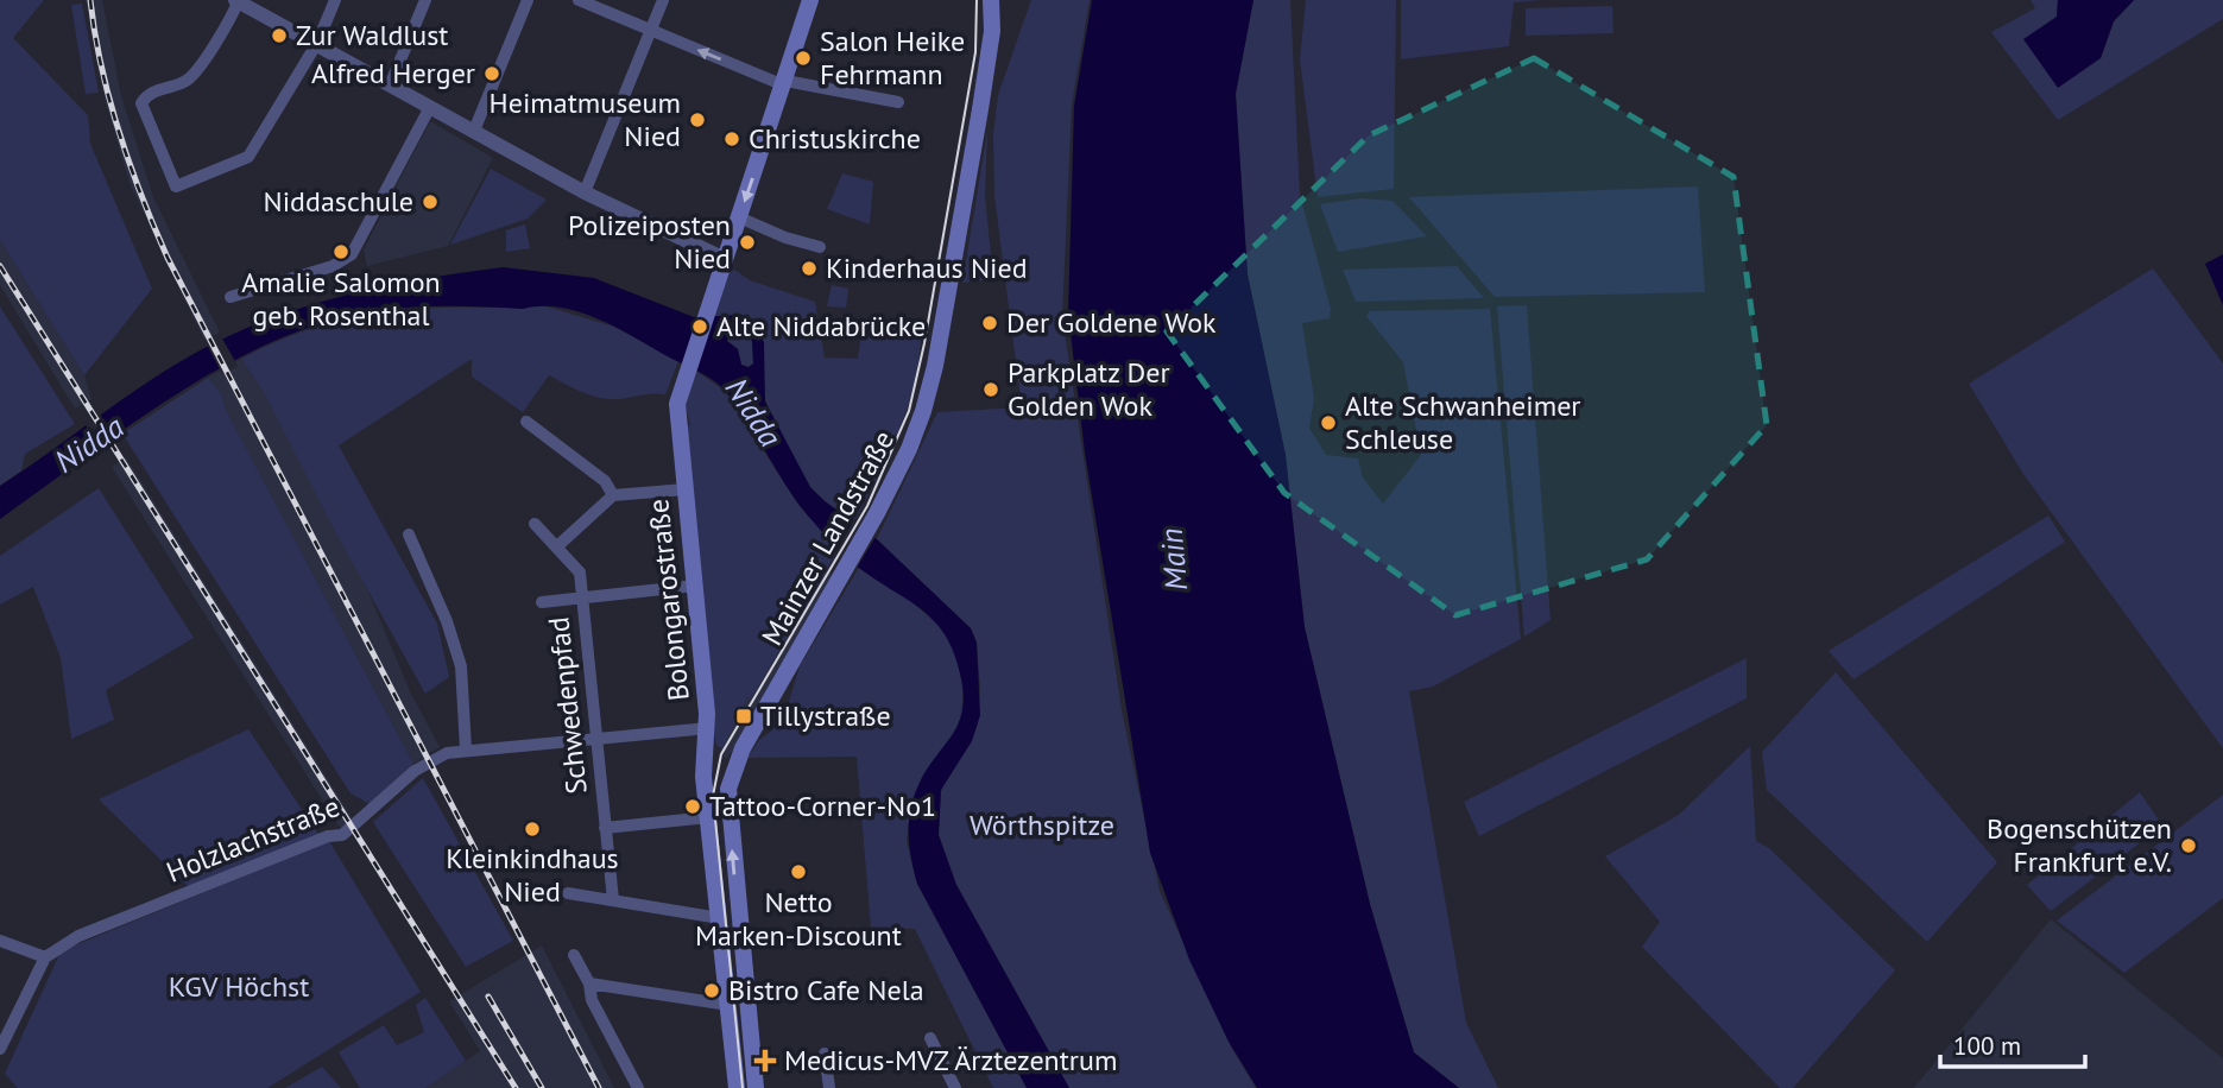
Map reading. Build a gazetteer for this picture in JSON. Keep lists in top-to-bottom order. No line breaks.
{"streets":{"main road":["Mainzer Landstraße","Bolongarostraße"],"street":["Schwedenpfad","Holzlachstraße"]},"crossings":[["Bolongarostraße","Holzlachstraße"],["Schwedenpfad","Holzlachstraße"]],"water":["Nidda","Main"],"parks":["Wörthspitze","KGV Höchst"],"places":{"other":["Zur Waldlust","Salon Heike Fehrmann","Alfred Herger","Heimatmuseum Nied","Christuskirche","Niddaschule","Polizeiposten Nied","Amalie Salomon geb. Rosenthal","Kinderhaus Nied","Der Goldene Wok","Alte Niddabrücke","Parkplatz Der Golden Wok","Alte Schwanheimer Schleuse","Tattoo-Corner-No1","Kleinkindhaus Nied","Bogenschützen Frankfurt e.V.","Netto Marken-Discount","Bistro Cafe Nela"],"transit":["Tillystraße"],"health":["Medicus-MVZ Ärztezentrum"]},"scale_bar":"100 m"}
